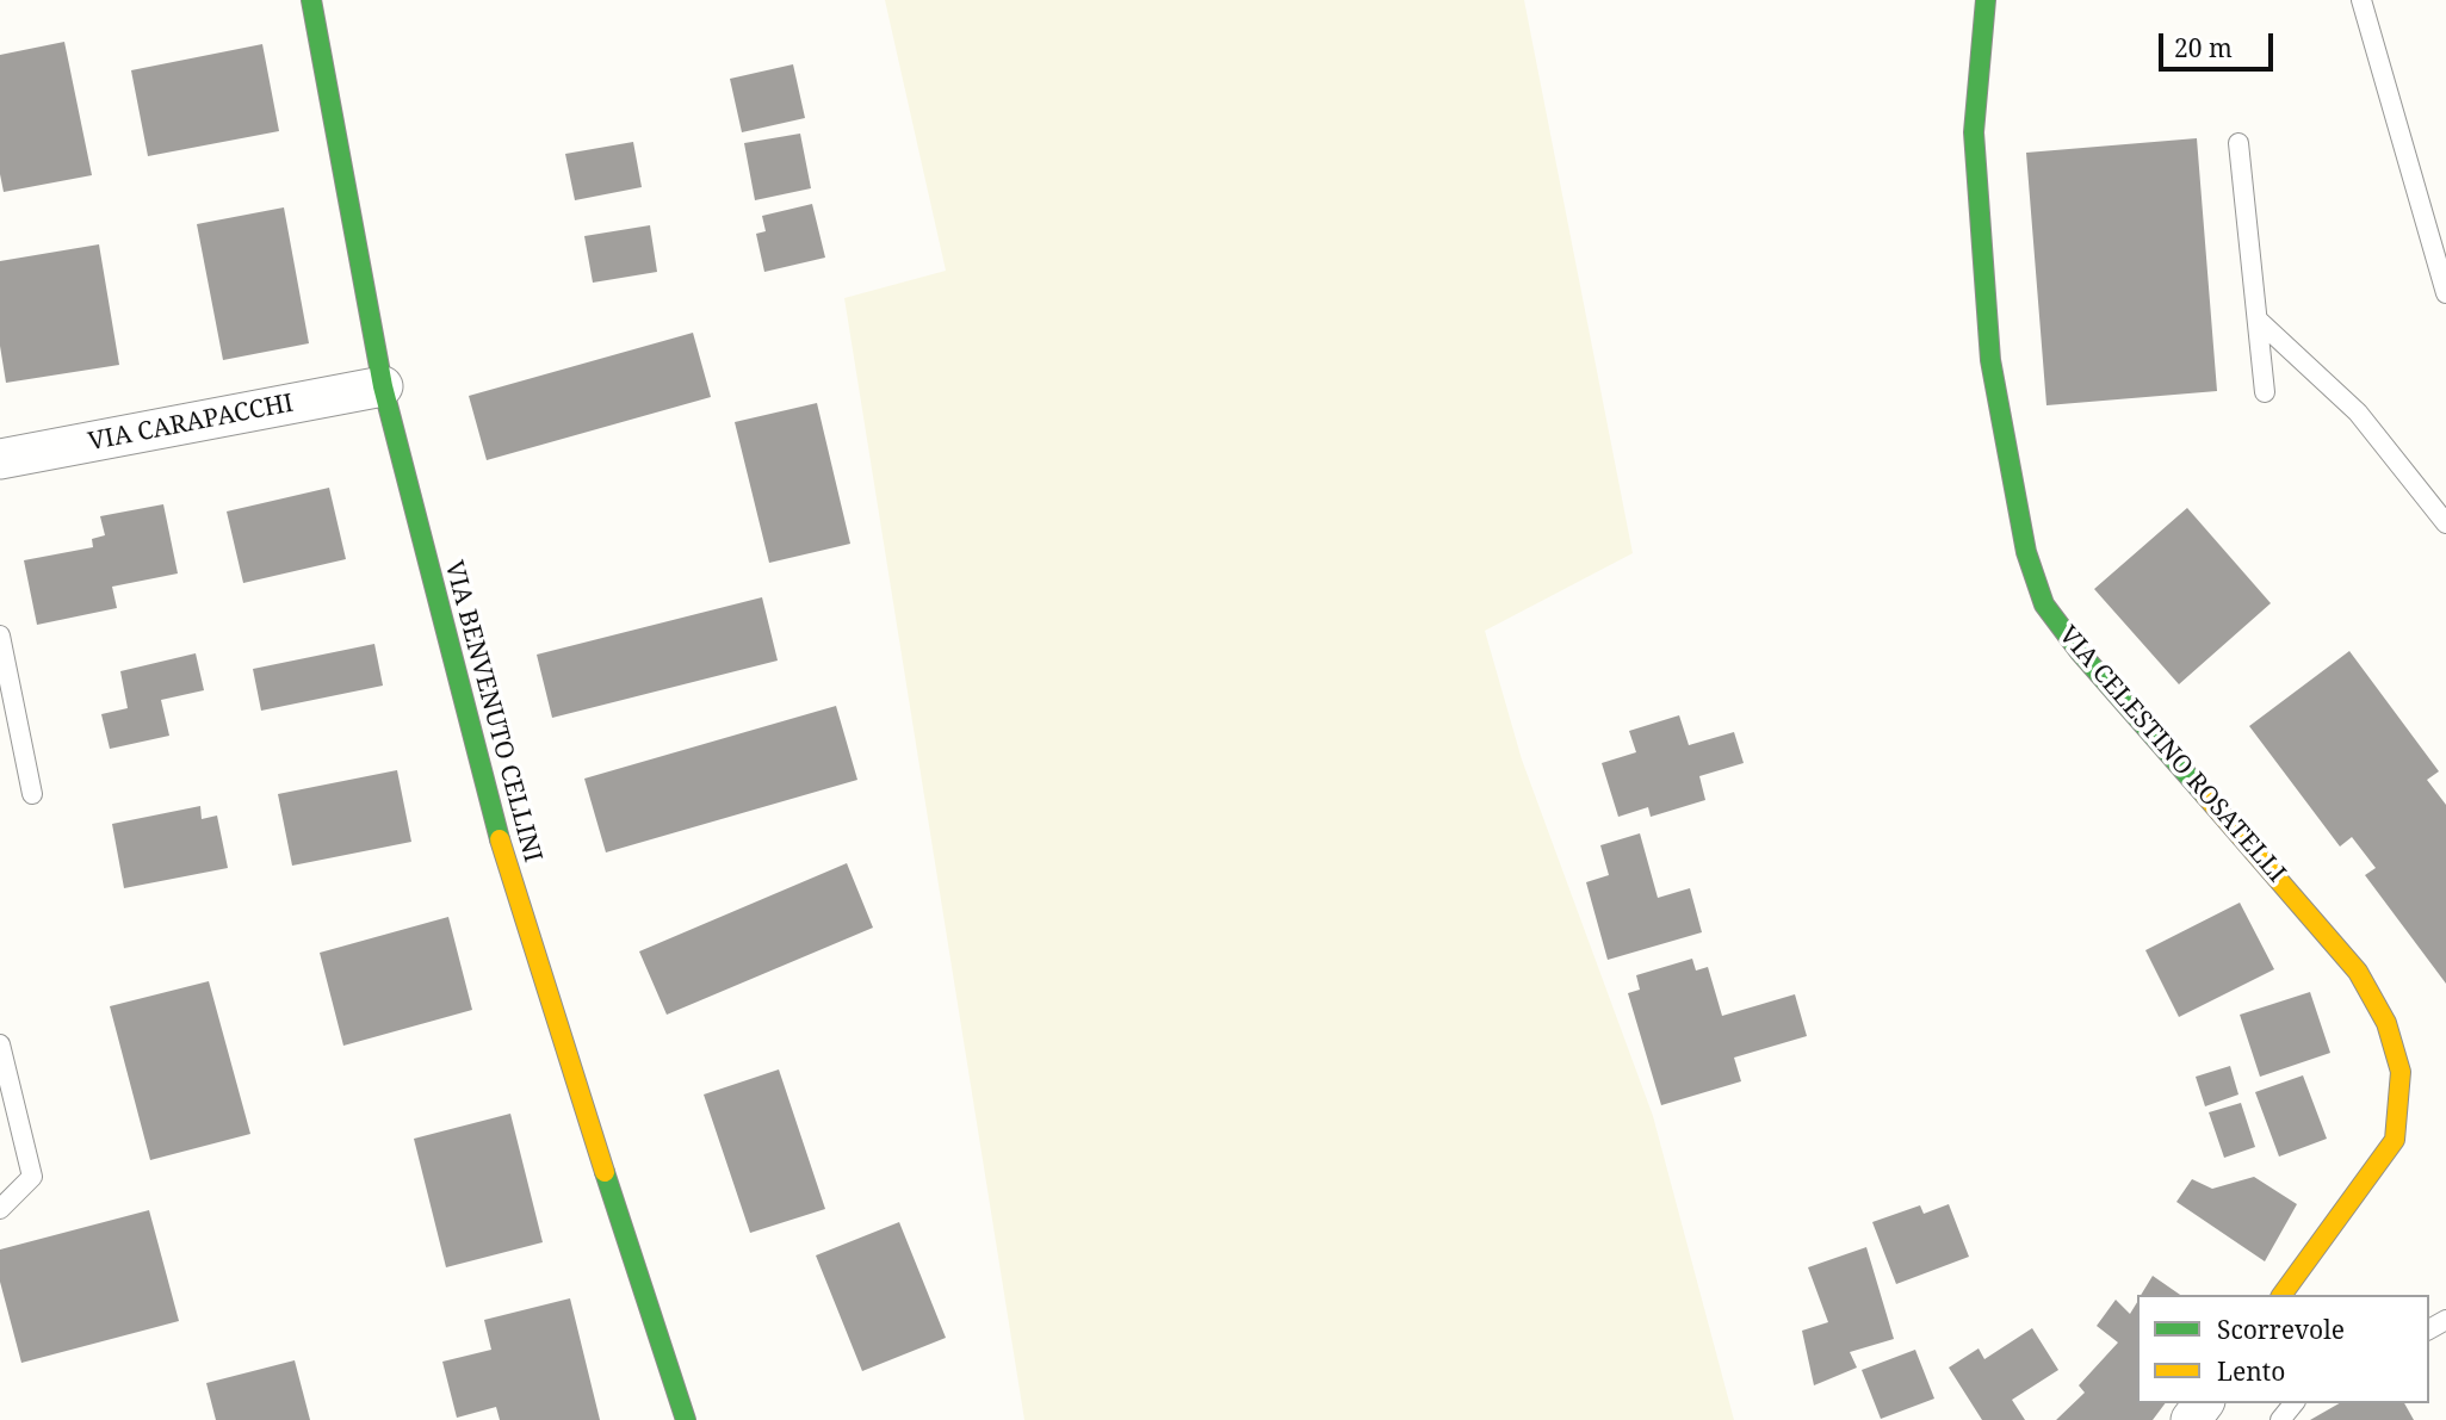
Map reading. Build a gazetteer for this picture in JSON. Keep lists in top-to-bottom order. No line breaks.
{"streets":{"street":["VIA CARAPACCHI","VIA BENVENUTO CELLINI","VIA CELESTINO ROSATELLI"]},"crossings":[["VIA CARAPACCHI","VIA BENVENUTO CELLINI"]],"legend":["Scorrevole","Lento"],"scale_bar":"20 m"}
